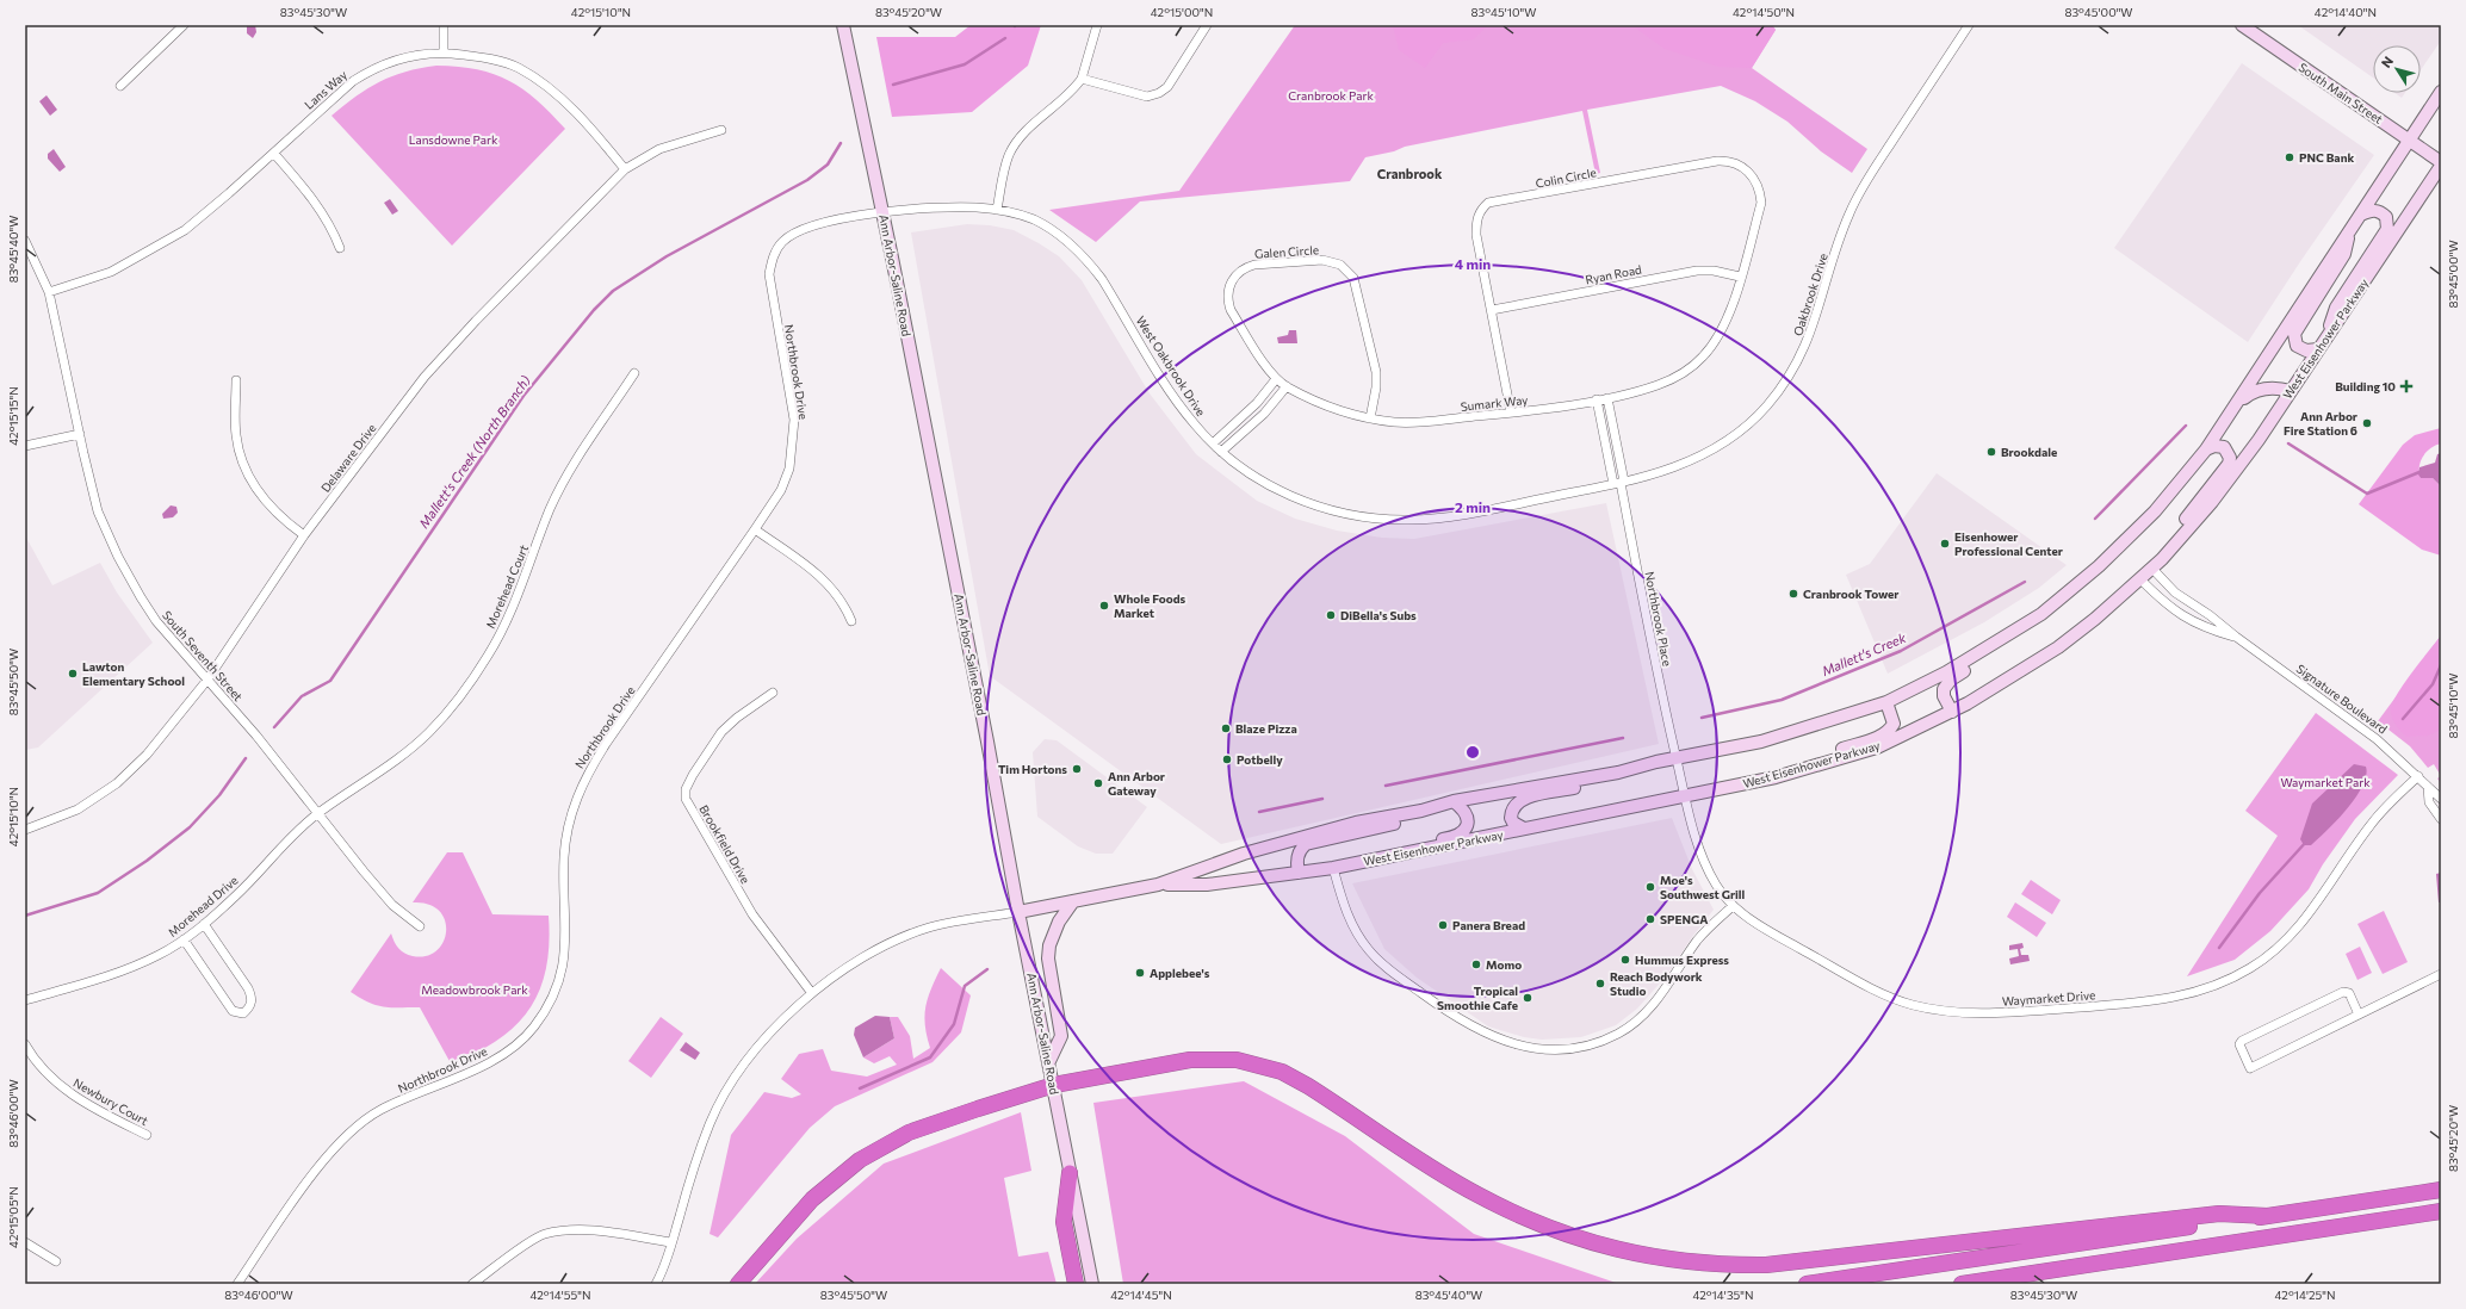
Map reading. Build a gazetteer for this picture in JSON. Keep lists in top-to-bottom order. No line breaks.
{"streets":{"main road":["South Main Street","Ann Arbor-Saline Road","West Eisenhower Parkway"],"street":["Lans Way","Colin Circle","Galen Circle","Ryan Road","Oakbrook Drive","West Oakbrook Drive","Northbrook Drive","Sumark Way","Delaware Drive","Morehead Court","Northbrook Place","South Seventh Street","Signature Boulevard","Brookfield Drive","Morehead Drive","Waymarket Drive","Newbury Court"]},"crossings":[["Lans Way","Delaware Drive"],["Lans Way","South Seventh Street"],["South Main Street","West Eisenhower Parkway"],["Colin Circle","Ryan Road"],["Colin Circle","Sumark Way"],["Galen Circle","Sumark Way"],["Ryan Road","Sumark Way"],["Ann Arbor-Saline Road","West Eisenhower Parkway"],["Ann Arbor-Saline Road","West Oakbrook Drive"],["Ann Arbor-Saline Road","Northbrook Drive"],["Oakbrook Drive","West Oakbrook Drive"],["Oakbrook Drive","Northbrook Place"],["West Eisenhower Parkway","Northbrook Place"],["West Eisenhower Parkway","Signature Boulevard"],["West Eisenhower Parkway","Waymarket Drive"],["West Oakbrook Drive","Northbrook Drive"],["Sumark Way","Northbrook Place"],["Delaware Drive","South Seventh Street"],["Morehead Court","South Seventh Street"],["Morehead Court","Morehead Drive"],["Northbrook Place","Waymarket Drive"],["South Seventh Street","Morehead Drive"],["Signature Boulevard","Waymarket Drive"]],"districts":["Cranbrook"],"water":["Mallett's Creek (North Branch)","Mallett's Creek"],"parks":["Cranbrook Park","Lansdowne Park","Waymarket Park","Meadowbrook Park"],"places":{"other":["PNC Bank","Ann Arbor Fire Station 6","Brookdale","Eisenhower Professional Center","Cranbrook Tower","Whole Foods Market","DiBella's Subs","Lawton Elementary School","Blaze Pizza","Potbelly","Tim Hortons","Ann Arbor Gateway","Moe's Southwest Grill","SPENGA","Panera Bread","Hummus Express","Momo","Applebee's","Reach Bodywork Studio","Tropical Smoothie Cafe"],"health":["Building 10"]},"north":"top left","coordinates":["83°45'30\"W","42°15'10\"N","83°45'20\"W","42°15'00\"N","83°45'10\"W","42°14'50\"N","83°45'00\"W","42°14'40\"N","83°45'40\"W","42°15'15\"N","83°45'50\"W","83°46'00\"W","42°15'05\"N","42°14'55\"N","42°14'45\"N","42°14'35\"N","42°14'25\"N"],"rings":["4 min","2 min"]}
